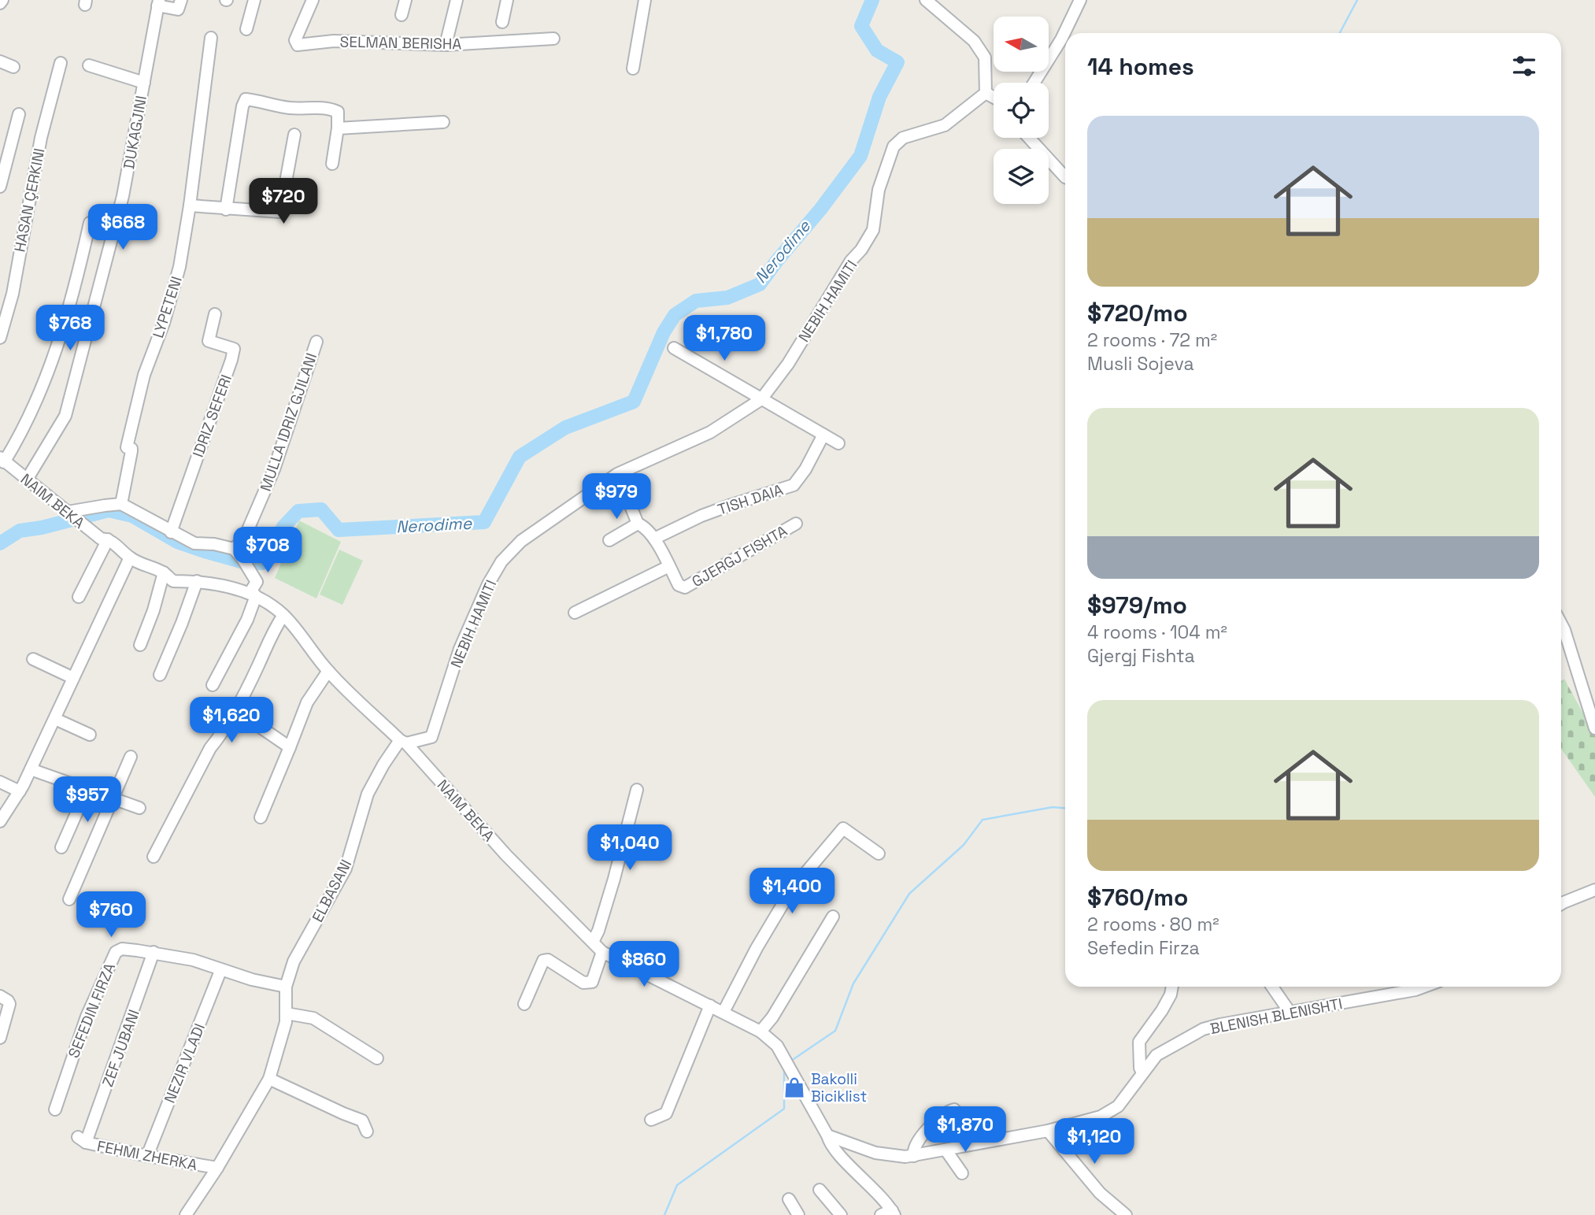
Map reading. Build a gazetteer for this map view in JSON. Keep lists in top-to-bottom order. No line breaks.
{"streets":{"street":["SELMAN BERISHA","DUKAGJINI","HASAN ÇERKINI","NEBIH HAMITI","LYPETENI","IDRIZ SEFERI","MULLA IDRIZ GJILANI","TISH DAIA","NAIM BEKA","GJERGJ FISHTA","ELBASANI","SEFEDIN FIRZA","BLENISH BLENISHTI","ZEF JUBANI","NEZIR VLADI","FEHMI ZHERKA"]},"crossings":[["DUKAGJINI","NAIM BEKA"],["NEBIH HAMITI","NAIM BEKA"],["NEBIH HAMITI","GJERGJ FISHTA"],["NEBIH HAMITI","ELBASANI"],["TISH DAIA","GJERGJ FISHTA"],["NAIM BEKA","ELBASANI"],["NAIM BEKA","BLENISH BLENISHTI"],["ELBASANI","SEFEDIN FIRZA"],["ELBASANI","FEHMI ZHERKA"],["SEFEDIN FIRZA","ZEF JUBANI"],["SEFEDIN FIRZA","NEZIR VLADI"],["ZEF JUBANI","FEHMI ZHERKA"],["NEZIR VLADI","FEHMI ZHERKA"]],"water":["Nerodime"],"places":{"shop":["Bakolli Biciklist"]},"north":"left","page":{"heading":"14 homes","list":[{"name":"$720/mo","note":"2 rooms · 72 m² · Musli Sojeva"},{"name":"$979/mo","note":"4 rooms · 104 m² · Gjergj Fishta"},{"name":"$760/mo","note":"2 rooms · 80 m² · Sefedin Firza"}],"price":["$720","$668","$768","$1,780","$979","$708","$1,620","$957","$1,040","$1,400","$760","$860","$1,870","$1,120"]}}
